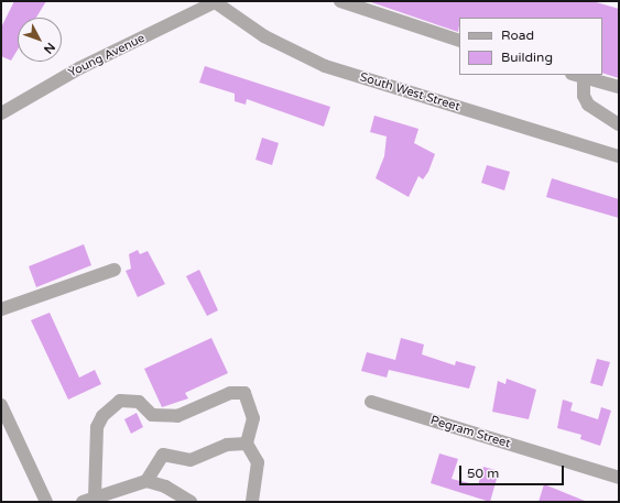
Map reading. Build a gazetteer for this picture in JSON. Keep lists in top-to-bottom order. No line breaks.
{"streets":{"street":["Young Avenue","South West Street","Pegram Street"]},"crossings":[["Young Avenue","South West Street"]],"legend":["Road","Building"],"scale_bar":"50 m","north":"bottom right"}
